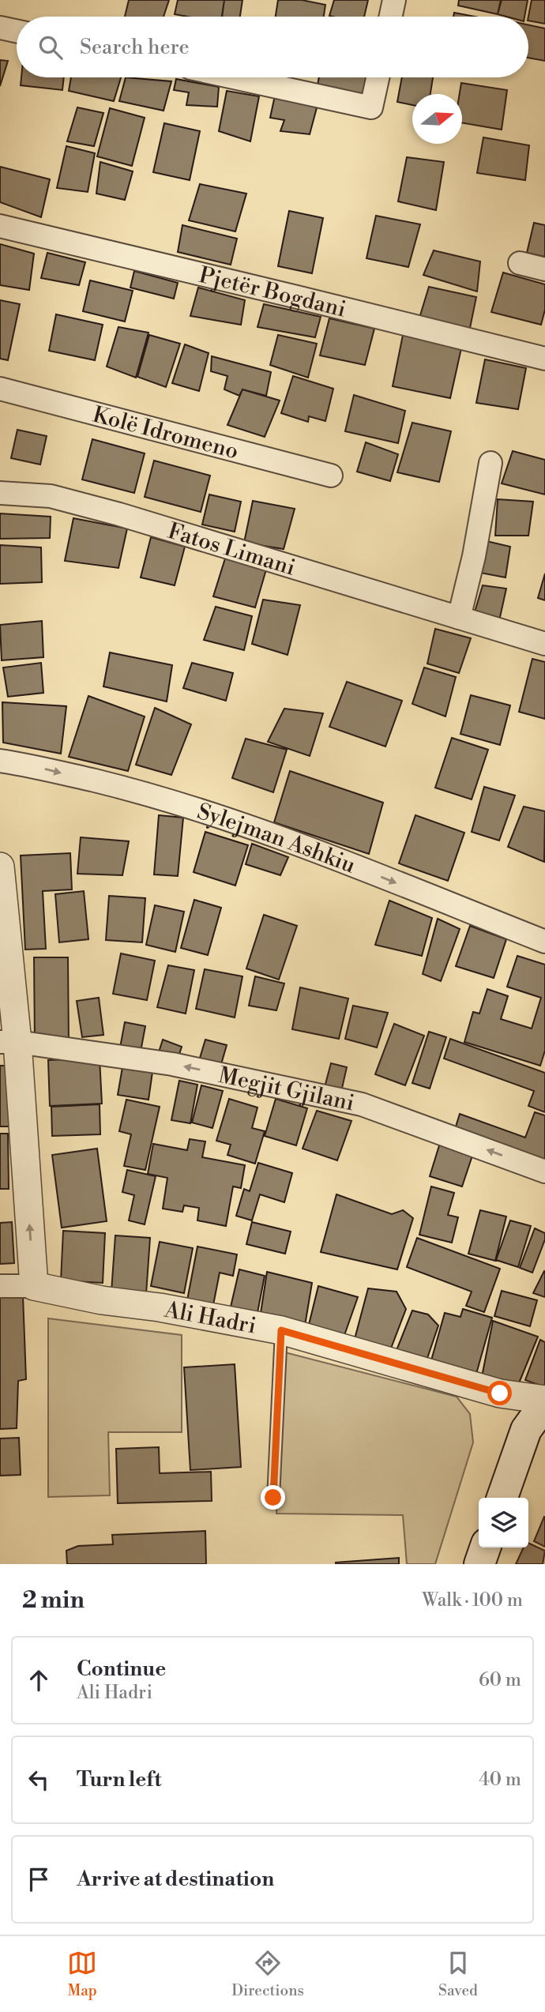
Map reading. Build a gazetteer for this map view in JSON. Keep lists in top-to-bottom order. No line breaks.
{"streets":{"street":["Pjetër Bogdani","Kolë Idromeno","Fatos Limani","Sylejman Ashkiu","Megjit Gjilani","Ali Hadri"]},"one_way":["Sylejman Ashkiu","Megjit Gjilani"],"north":"right","page":{"search":"Search here","heading":["2 min","Walk · 100 m"],"list":[["Continue","Ali Hadri","60 m"],["Turn left","40 m"],"Arrive at destination"],"nav":["Map","Directions","Saved"]}}
